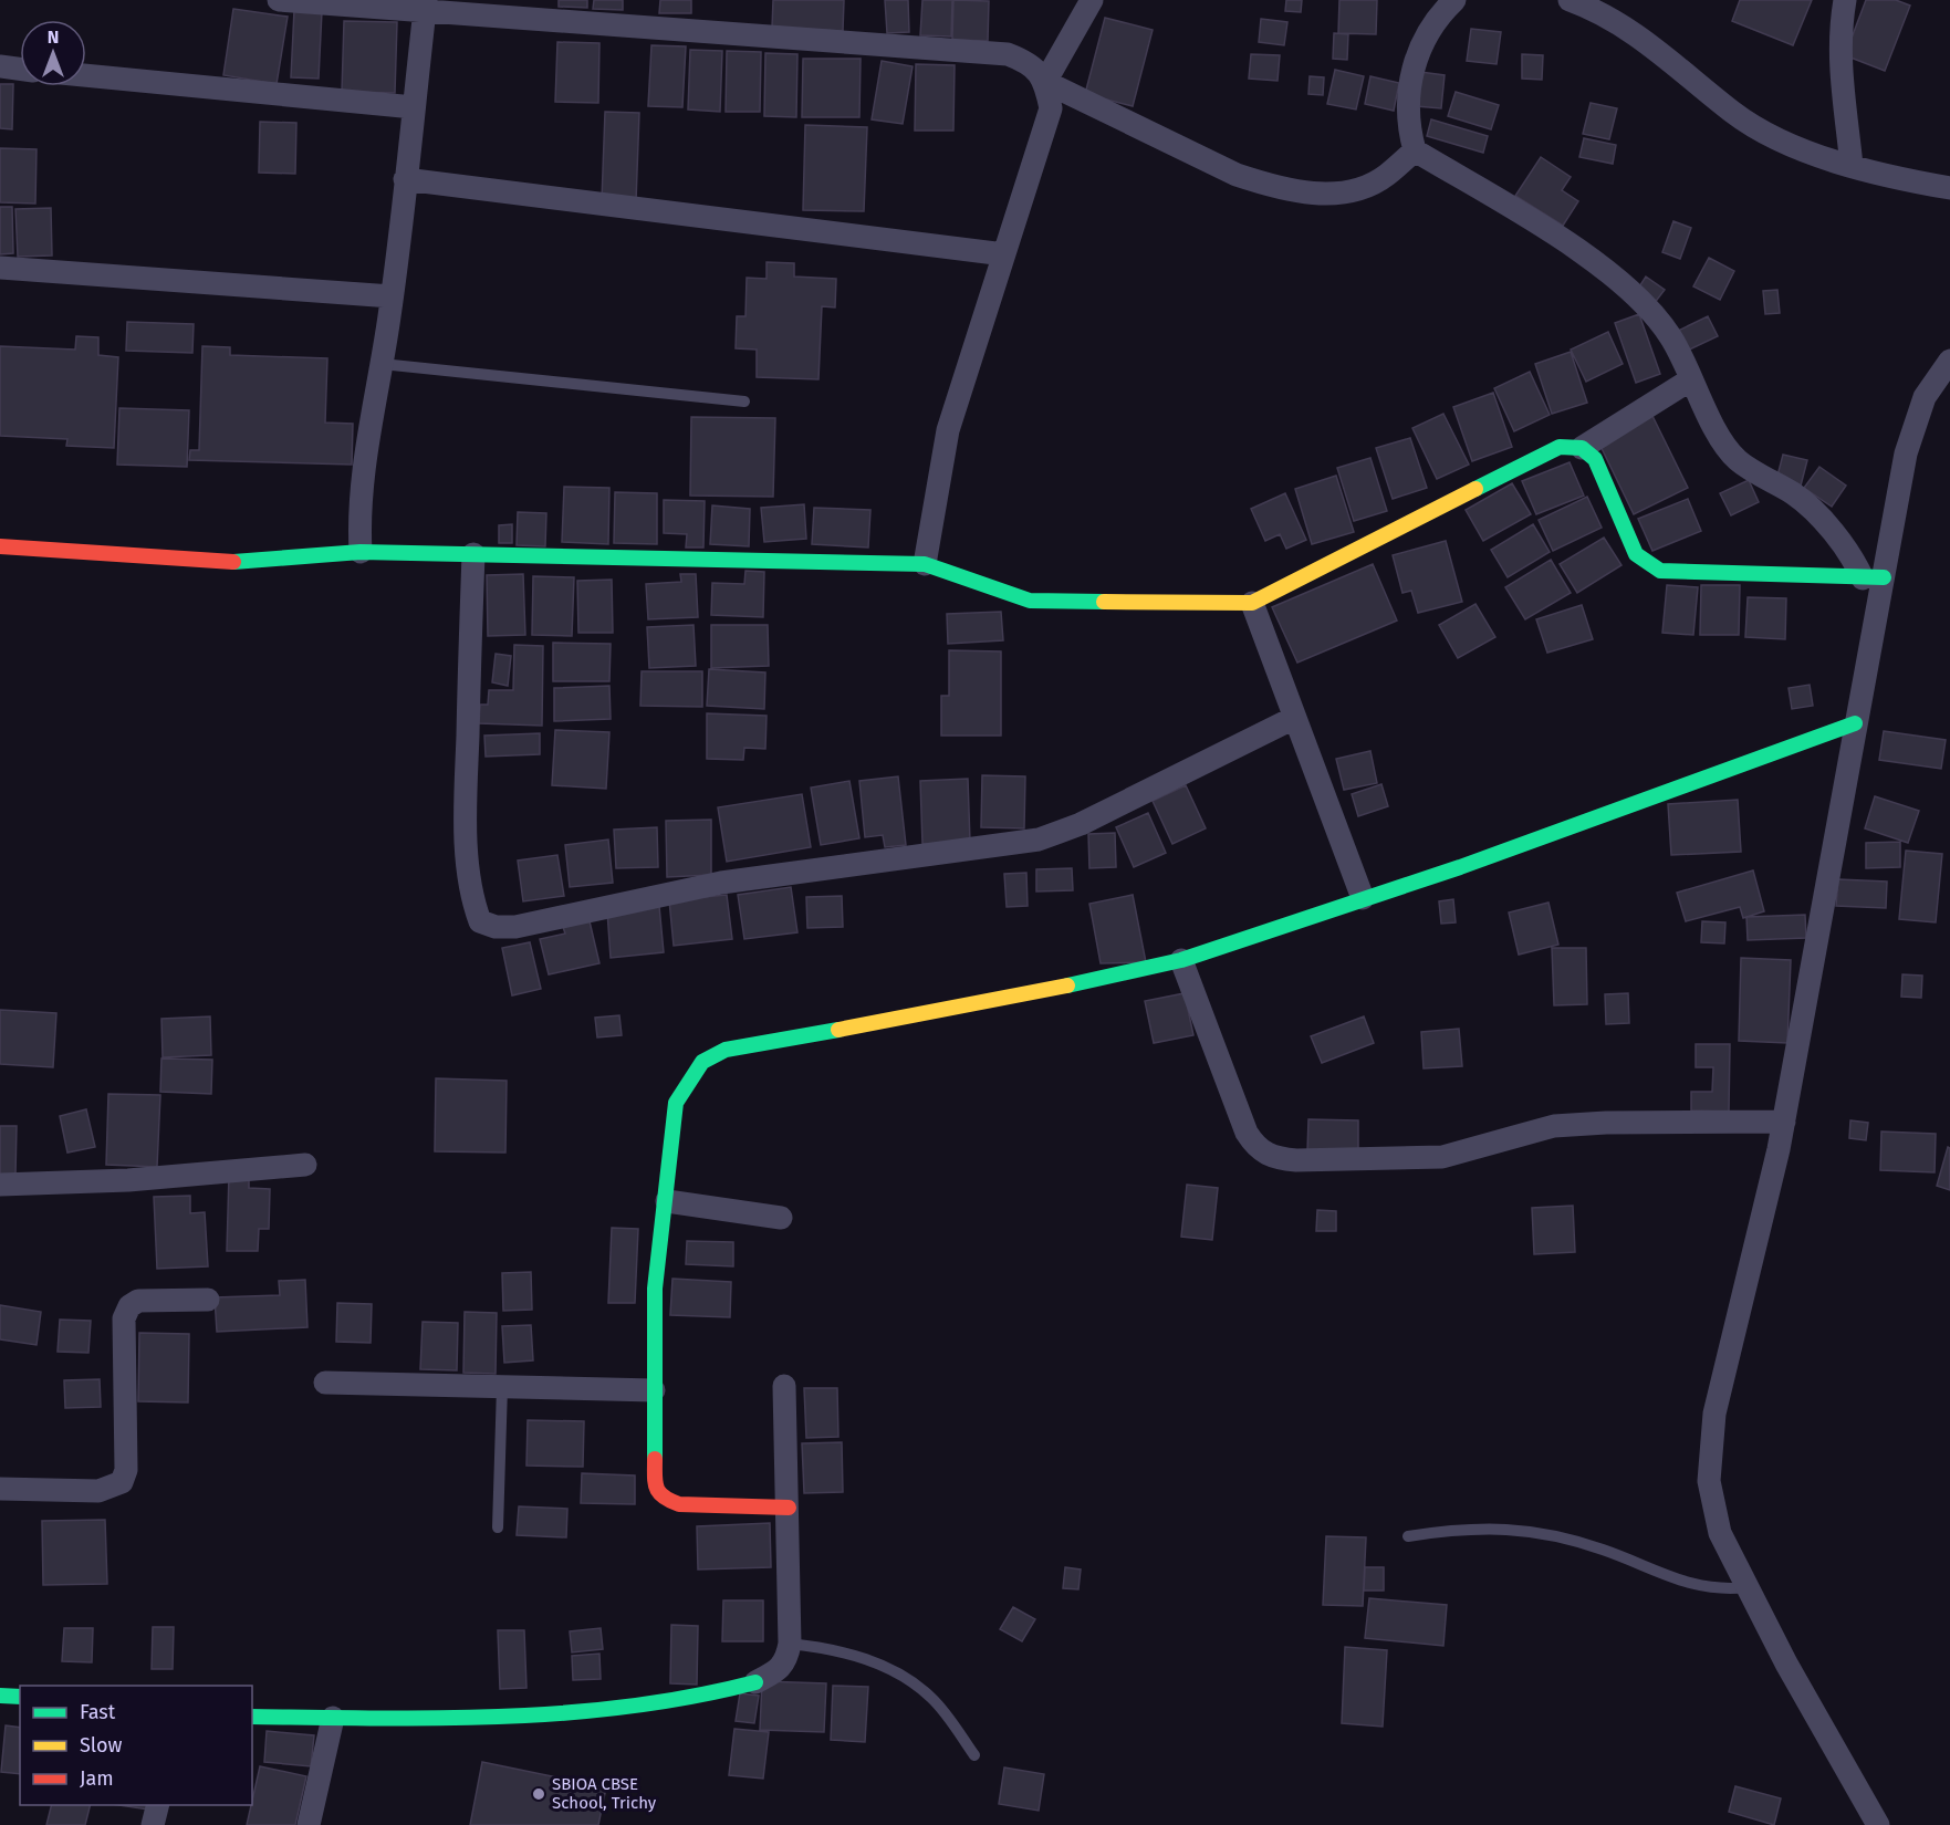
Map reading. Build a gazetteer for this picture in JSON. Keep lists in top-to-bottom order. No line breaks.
{"places":["SBIOA CBSE School, Trichy"],"legend":["Fast","Slow","Jam"],"north":"top"}
